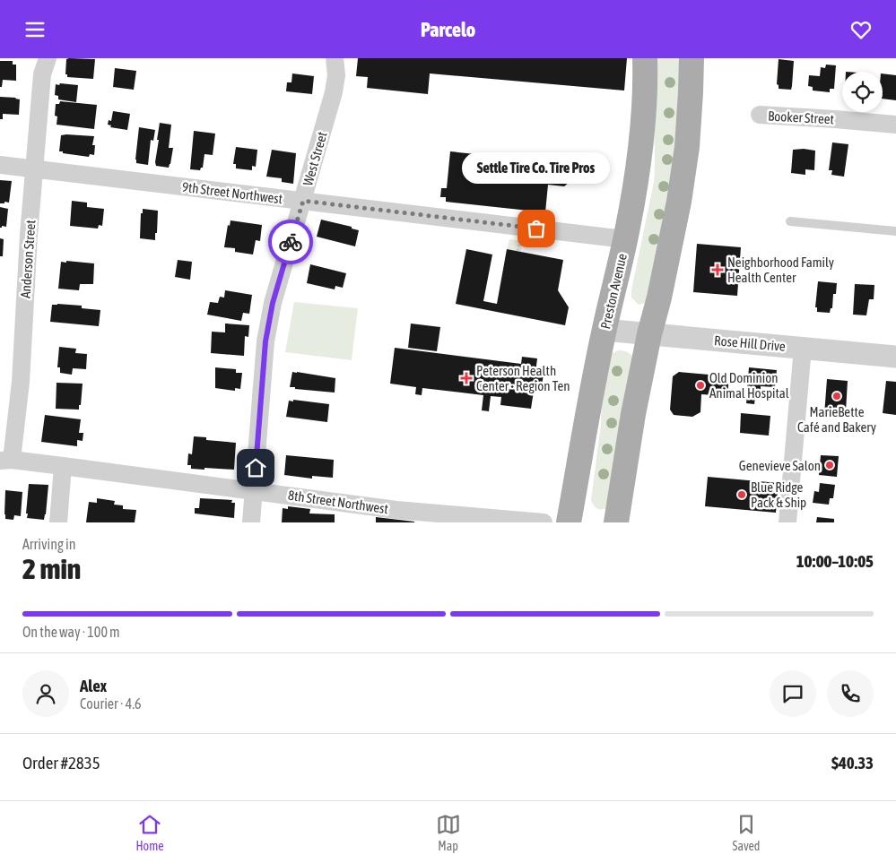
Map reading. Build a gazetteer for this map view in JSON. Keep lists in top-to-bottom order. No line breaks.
{"streets":{"main road":["Preston Avenue"],"street":["Booker Street","West Street","9th Street Northwest","Anderson Street","Rose Hill Drive","8th Street Northwest"]},"crossings":[["West Street","9th Street Northwest"],["West Street","8th Street Northwest"],["9th Street Northwest","Anderson Street"],["9th Street Northwest","Preston Avenue"],["Anderson Street","8th Street Northwest"],["Preston Avenue","Rose Hill Drive"]],"places":{"other":["Settle Tire Co. Tire Pros","Old Dominion Animal Hospital","MarieBette Café and Bakery","Genevieve Salon","Blue Ridge Pack & Ship"],"health":["Neighborhood Family Health Center","Peterson Health Center - Region Ten"]},"page":{"header":"Parcelo","bubble":"Settle Tire Co. Tire Pros","heading":["2 min","Arriving in","10:00–10:05"],"panel":["Alex","Courier · 4.6","Order #2835","$40.33"],"bar":"On the way · 100 m","tabs":["Home","Map","Saved"]}}
